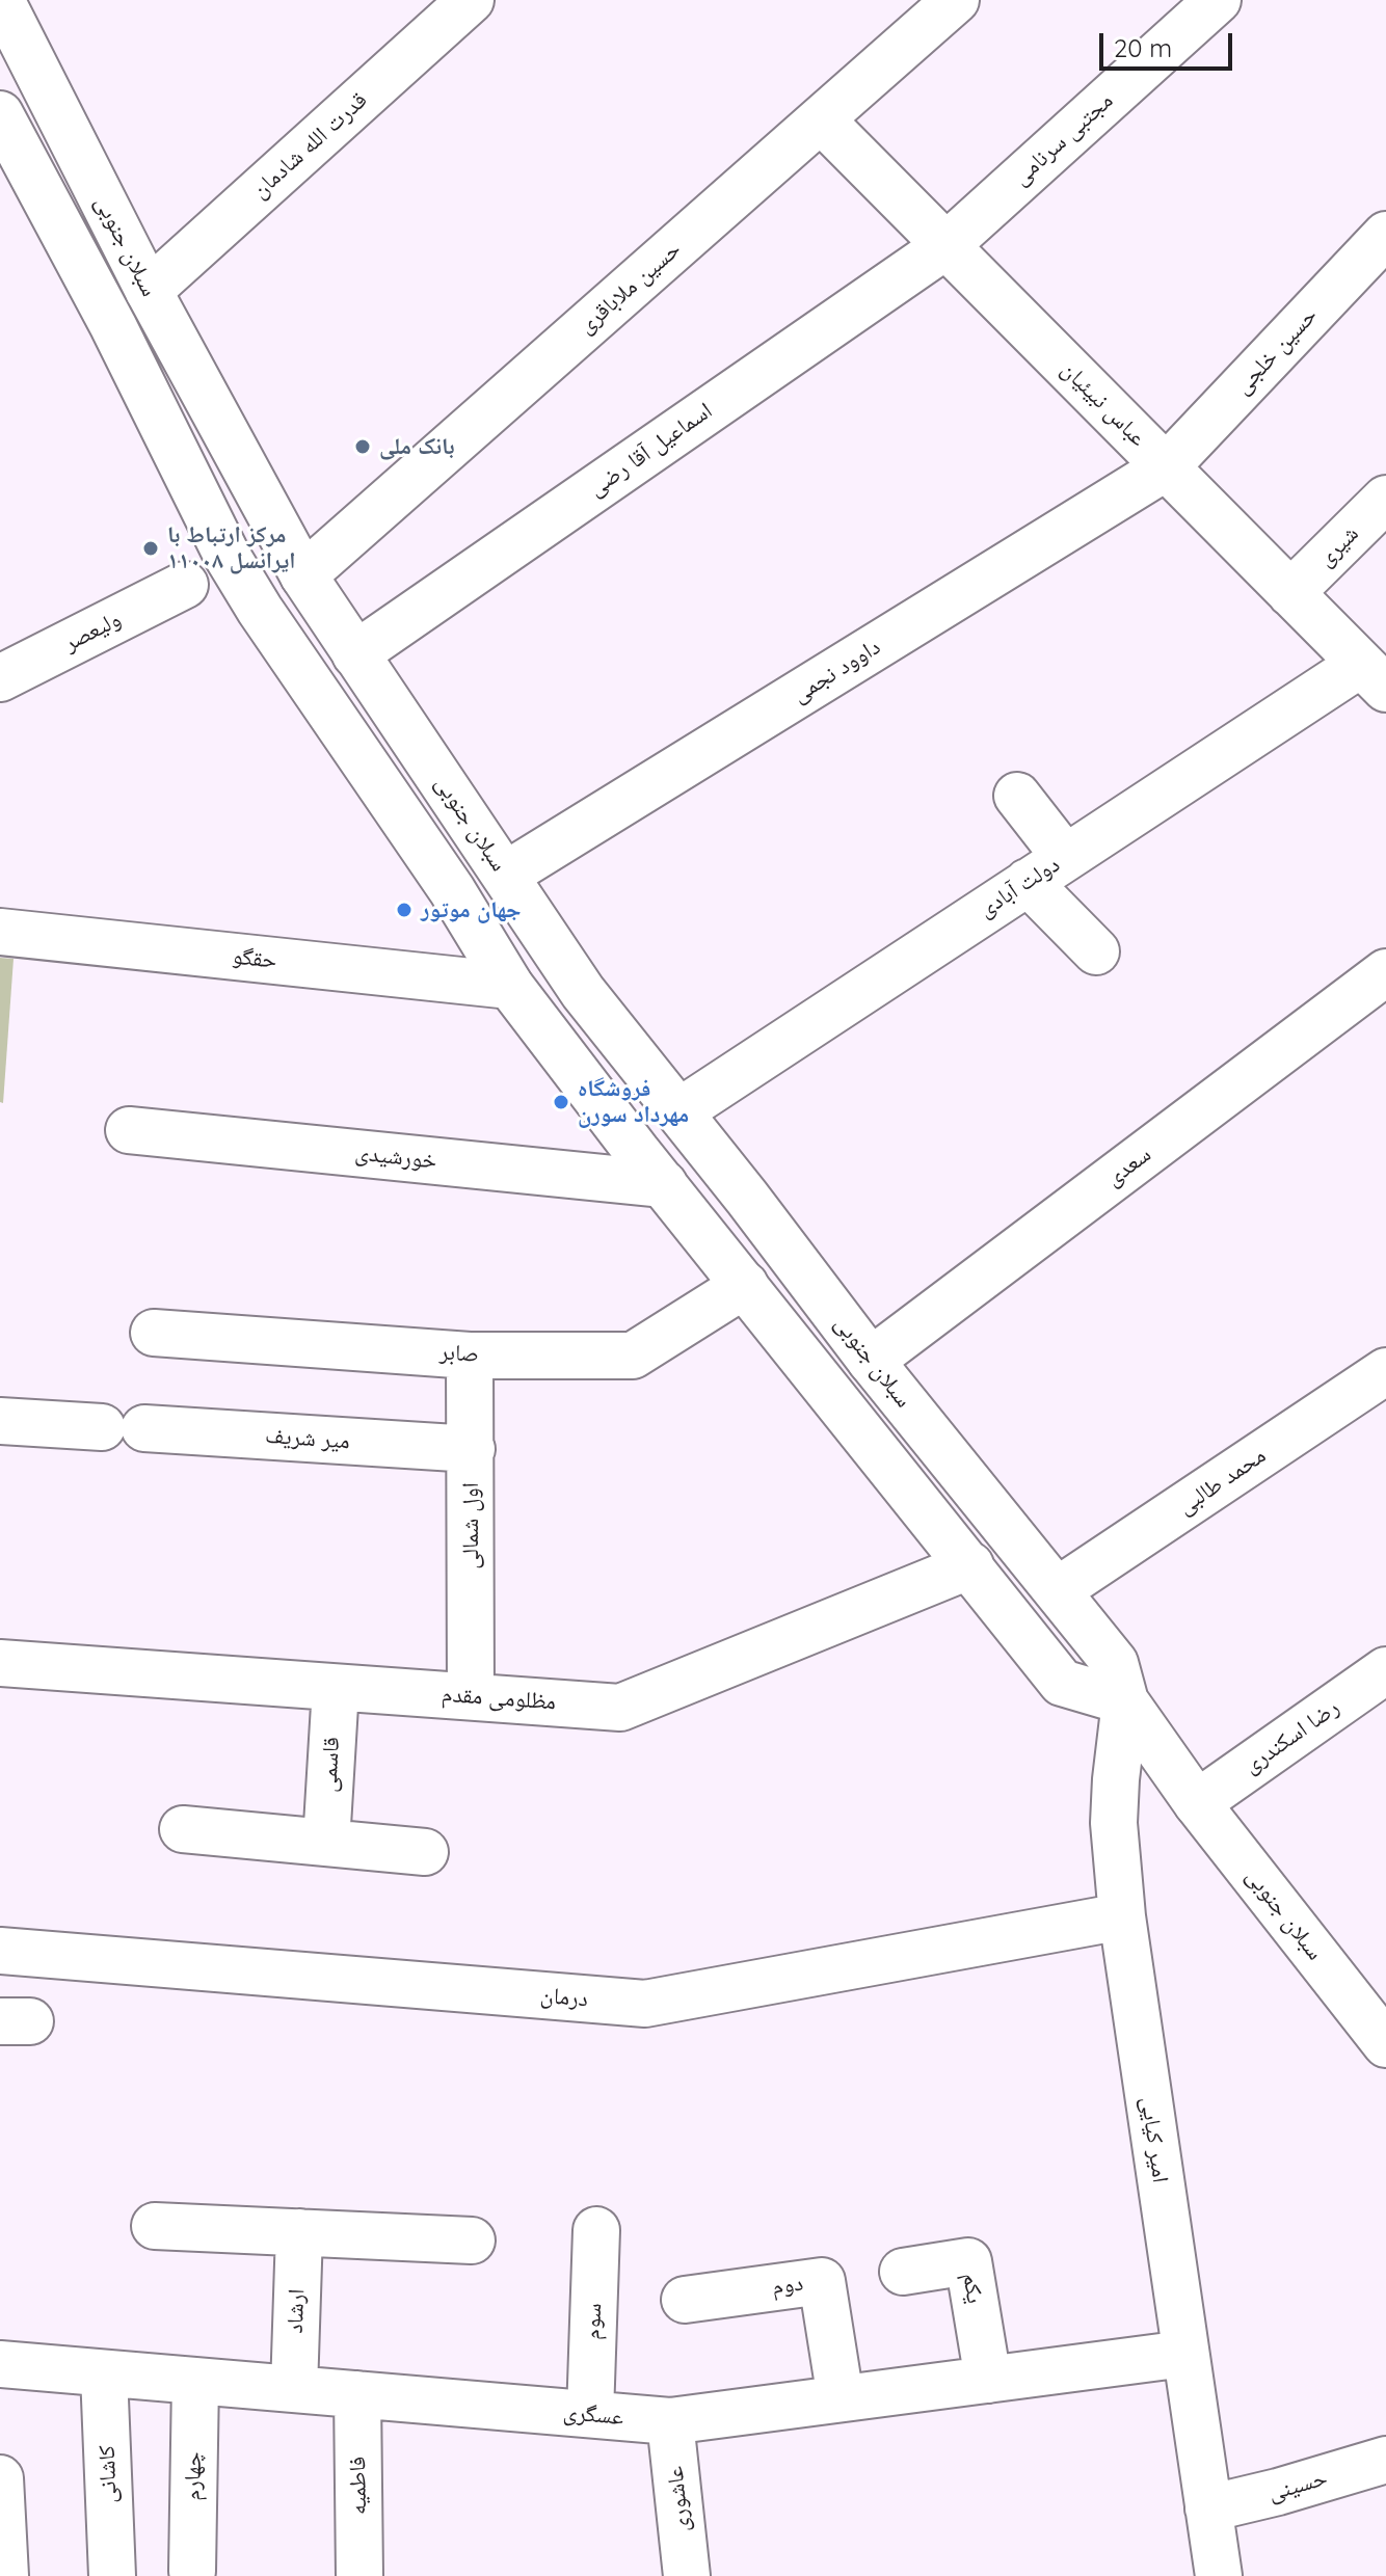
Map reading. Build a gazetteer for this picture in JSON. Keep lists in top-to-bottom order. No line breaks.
{"streets":{"street":["مجتبی سرنامی","قدرت الله شادمان","سبلان جنوبی","حسین ملاباقری","حسین خلجی","عباس نبیئیان","اسماعیل آقا رضی","شیری","ولیعصر","داوود نجمی","دولت آبادی","حقگو","خورشیدی","سعدی","صابر","میر شریف","محمد طالبی","اول شمالی","مظلومی مقدم","رضا اسکندری","قاسمی","درمان","امیر کیایی","دوم","یکم","ارشاد","سوم","عسگری","کاشانی","چهارم","فاطمیه","حسینی","عاشوری"]},"crossings":[["مجتبی سرنامی","عباس نبیئیان"],["مجتبی سرنامی","اسماعیل آقا رضی"],["قدرت الله شادمان","سبلان جنوبی"],["سبلان جنوبی","حسین ملاباقری"],["سبلان جنوبی","اسماعیل آقا رضی"],["سبلان جنوبی","داوود نجمی"],["سبلان جنوبی","دولت آبادی"],["سبلان جنوبی","حقگو"],["سبلان جنوبی","خورشیدی"],["سبلان جنوبی","سعدی"],["سبلان جنوبی","صابر"],["سبلان جنوبی","محمد طالبی"],["سبلان جنوبی","مظلومی مقدم"],["سبلان جنوبی","رضا اسکندری"],["سبلان جنوبی","امیر کیایی"],["حسین ملاباقری","عباس نبیئیان"],["حسین خلجی","عباس نبیئیان"],["حسین خلجی","داوود نجمی"],["عباس نبیئیان","اسماعیل آقا رضی"],["عباس نبیئیان","شیری"],["عباس نبیئیان","داوود نجمی"],["عباس نبیئیان","دولت آبادی"],["صابر","اول شمالی"],["میر شریف","اول شمالی"],["اول شمالی","مظلومی مقدم"],["مظلومی مقدم","قاسمی"],["درمان","امیر کیایی"],["امیر کیایی","عسگری"],["امیر کیایی","حسینی"],["دوم","عسگری"],["یکم","عسگری"],["ارشاد","عسگری"],["سوم","عسگری"],["عسگری","کاشانی"],["عسگری","چهارم"],["عسگری","فاطمیه"],["عسگری","عاشوری"]],"places":["بانک ملی","مرکز ارتباط با ایرانسل ۱۱۰۰۸","جهان موتور","فروشگاه مهرداد سورن"],"scale_bar":"20 m"}
